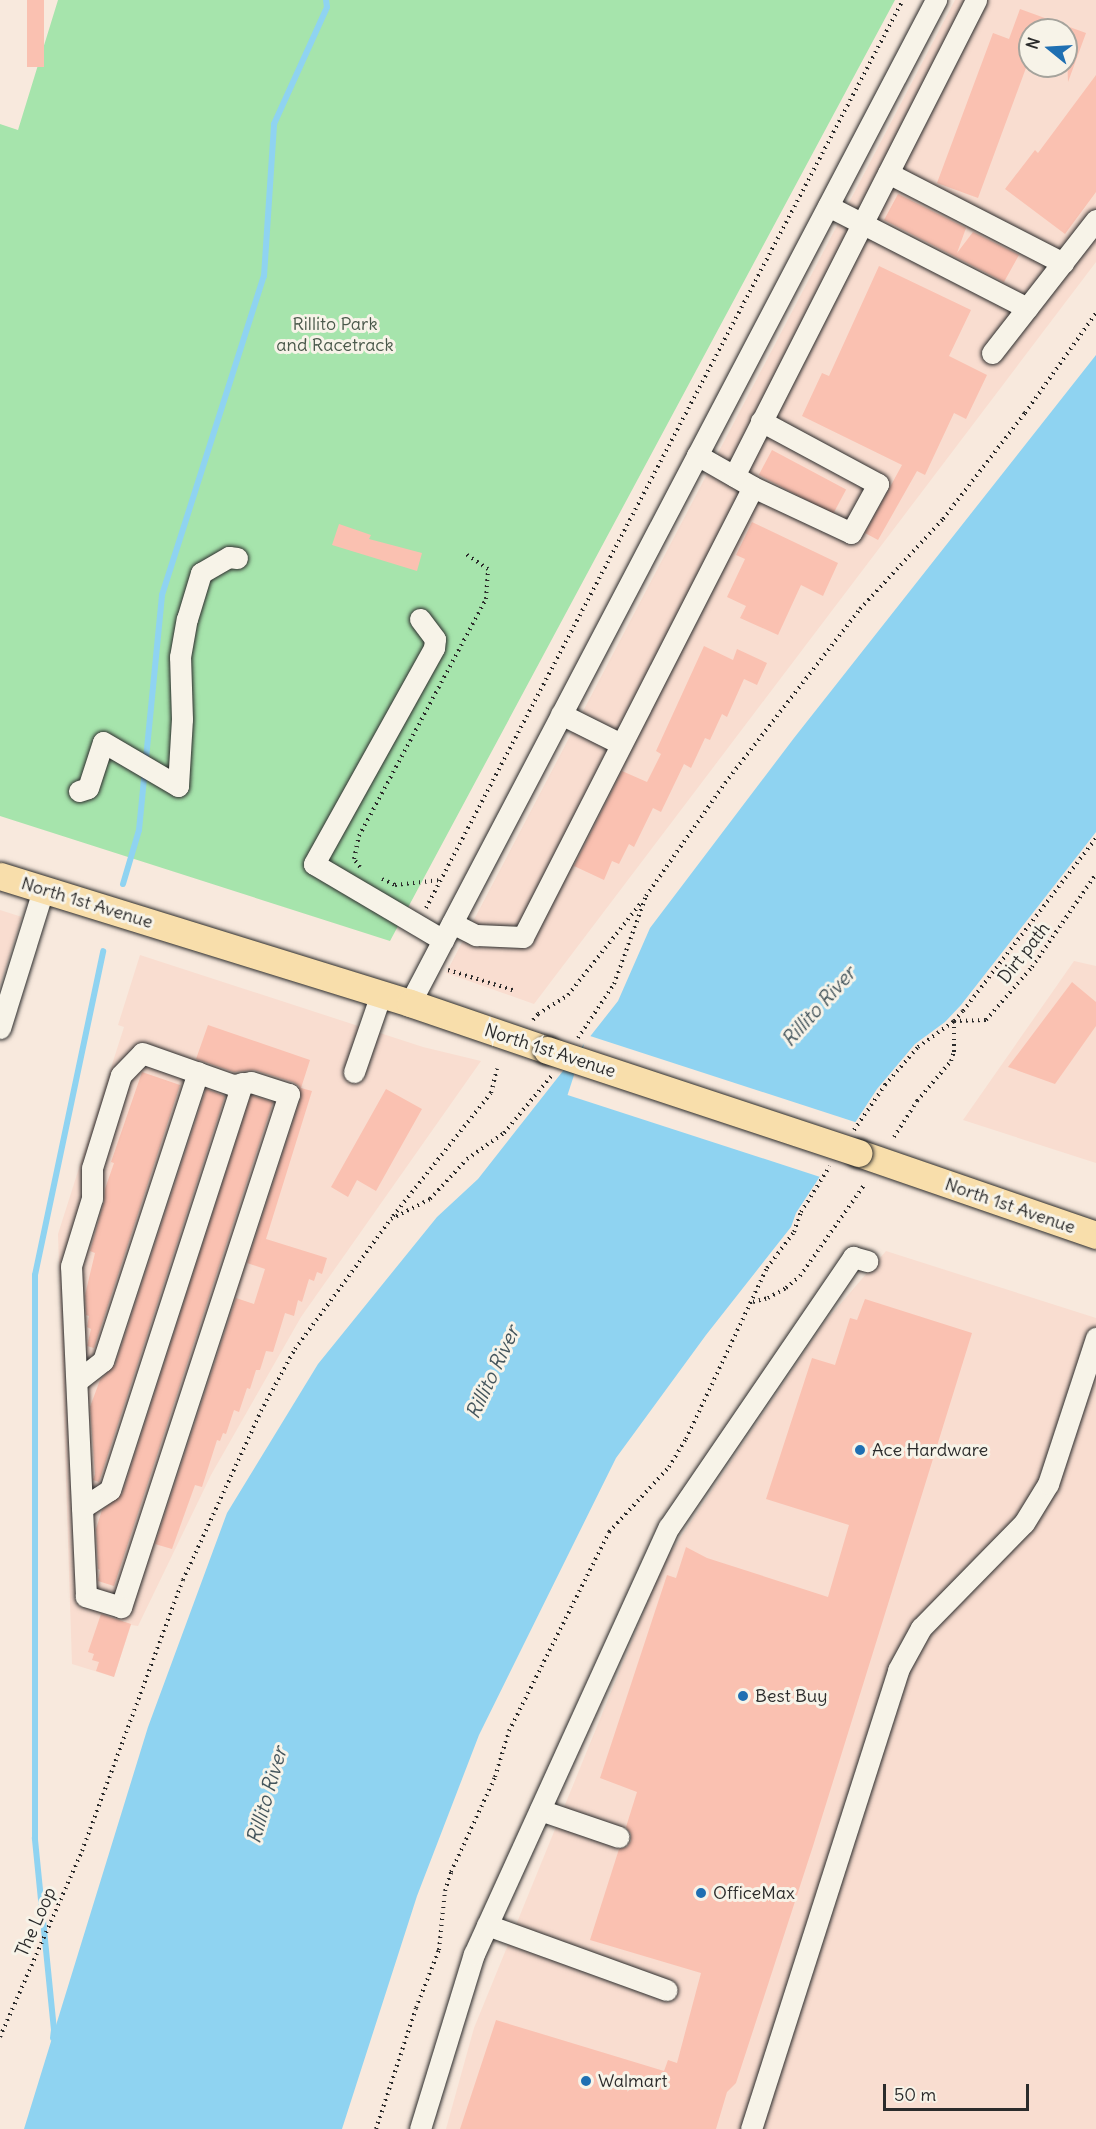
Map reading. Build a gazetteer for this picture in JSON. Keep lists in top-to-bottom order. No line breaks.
{"streets":{"main road":["North 1st Avenue"],"path":["Dirt path","The Loop"]},"water":["Rillito River"],"parks":["Rillito Park and Racetrack"],"places":["Ace Hardware","Best Buy","OfficeMax","Walmart"],"scale_bar":"50 m","north":"left"}
